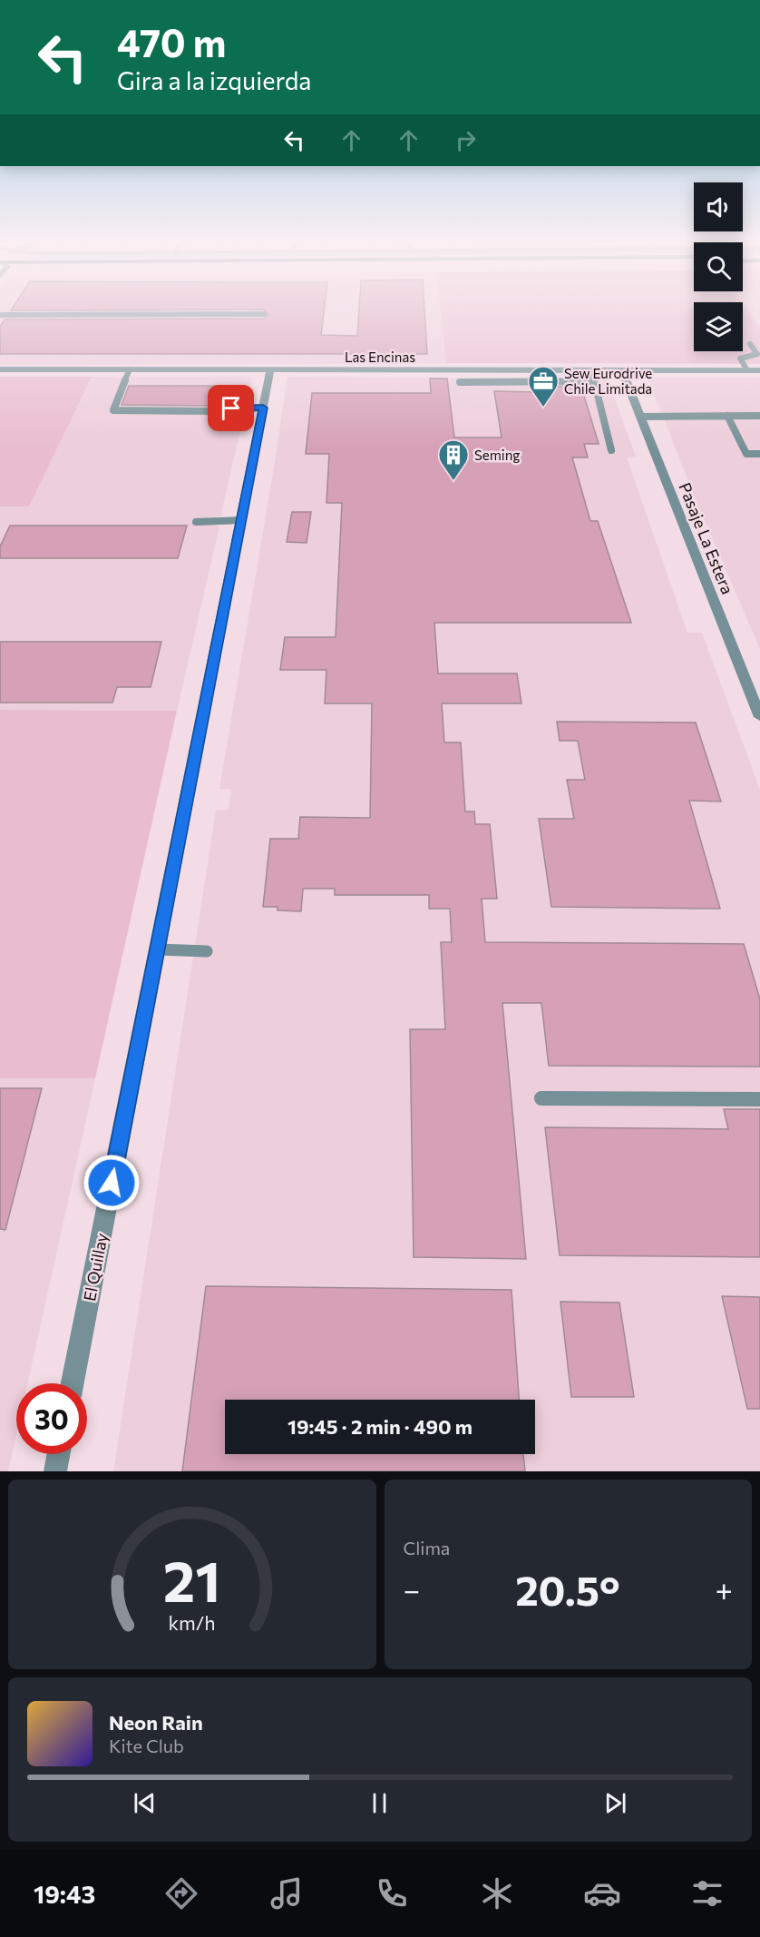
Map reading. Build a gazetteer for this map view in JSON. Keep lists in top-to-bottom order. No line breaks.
{"streets":{"street":["Las Encinas","Pasaje La Estera","El Quillay"]},"crossings":[["Las Encinas","Pasaje La Estera"],["Las Encinas","El Quillay"]],"places":{"office":["Sew Eurodrive Chile Limitada"],"building":["Seming"]},"page":{"turn":["470 m","Gira a la izquierda"],"limit":"30","trip":"19:45 · 2 min · 490 m","tile":"Clima","heat":["−","20.5°","+"],"song":["Neon Rain","Kite Club"],"tabs":"19:43","gauge":["21","km/h"]}}
